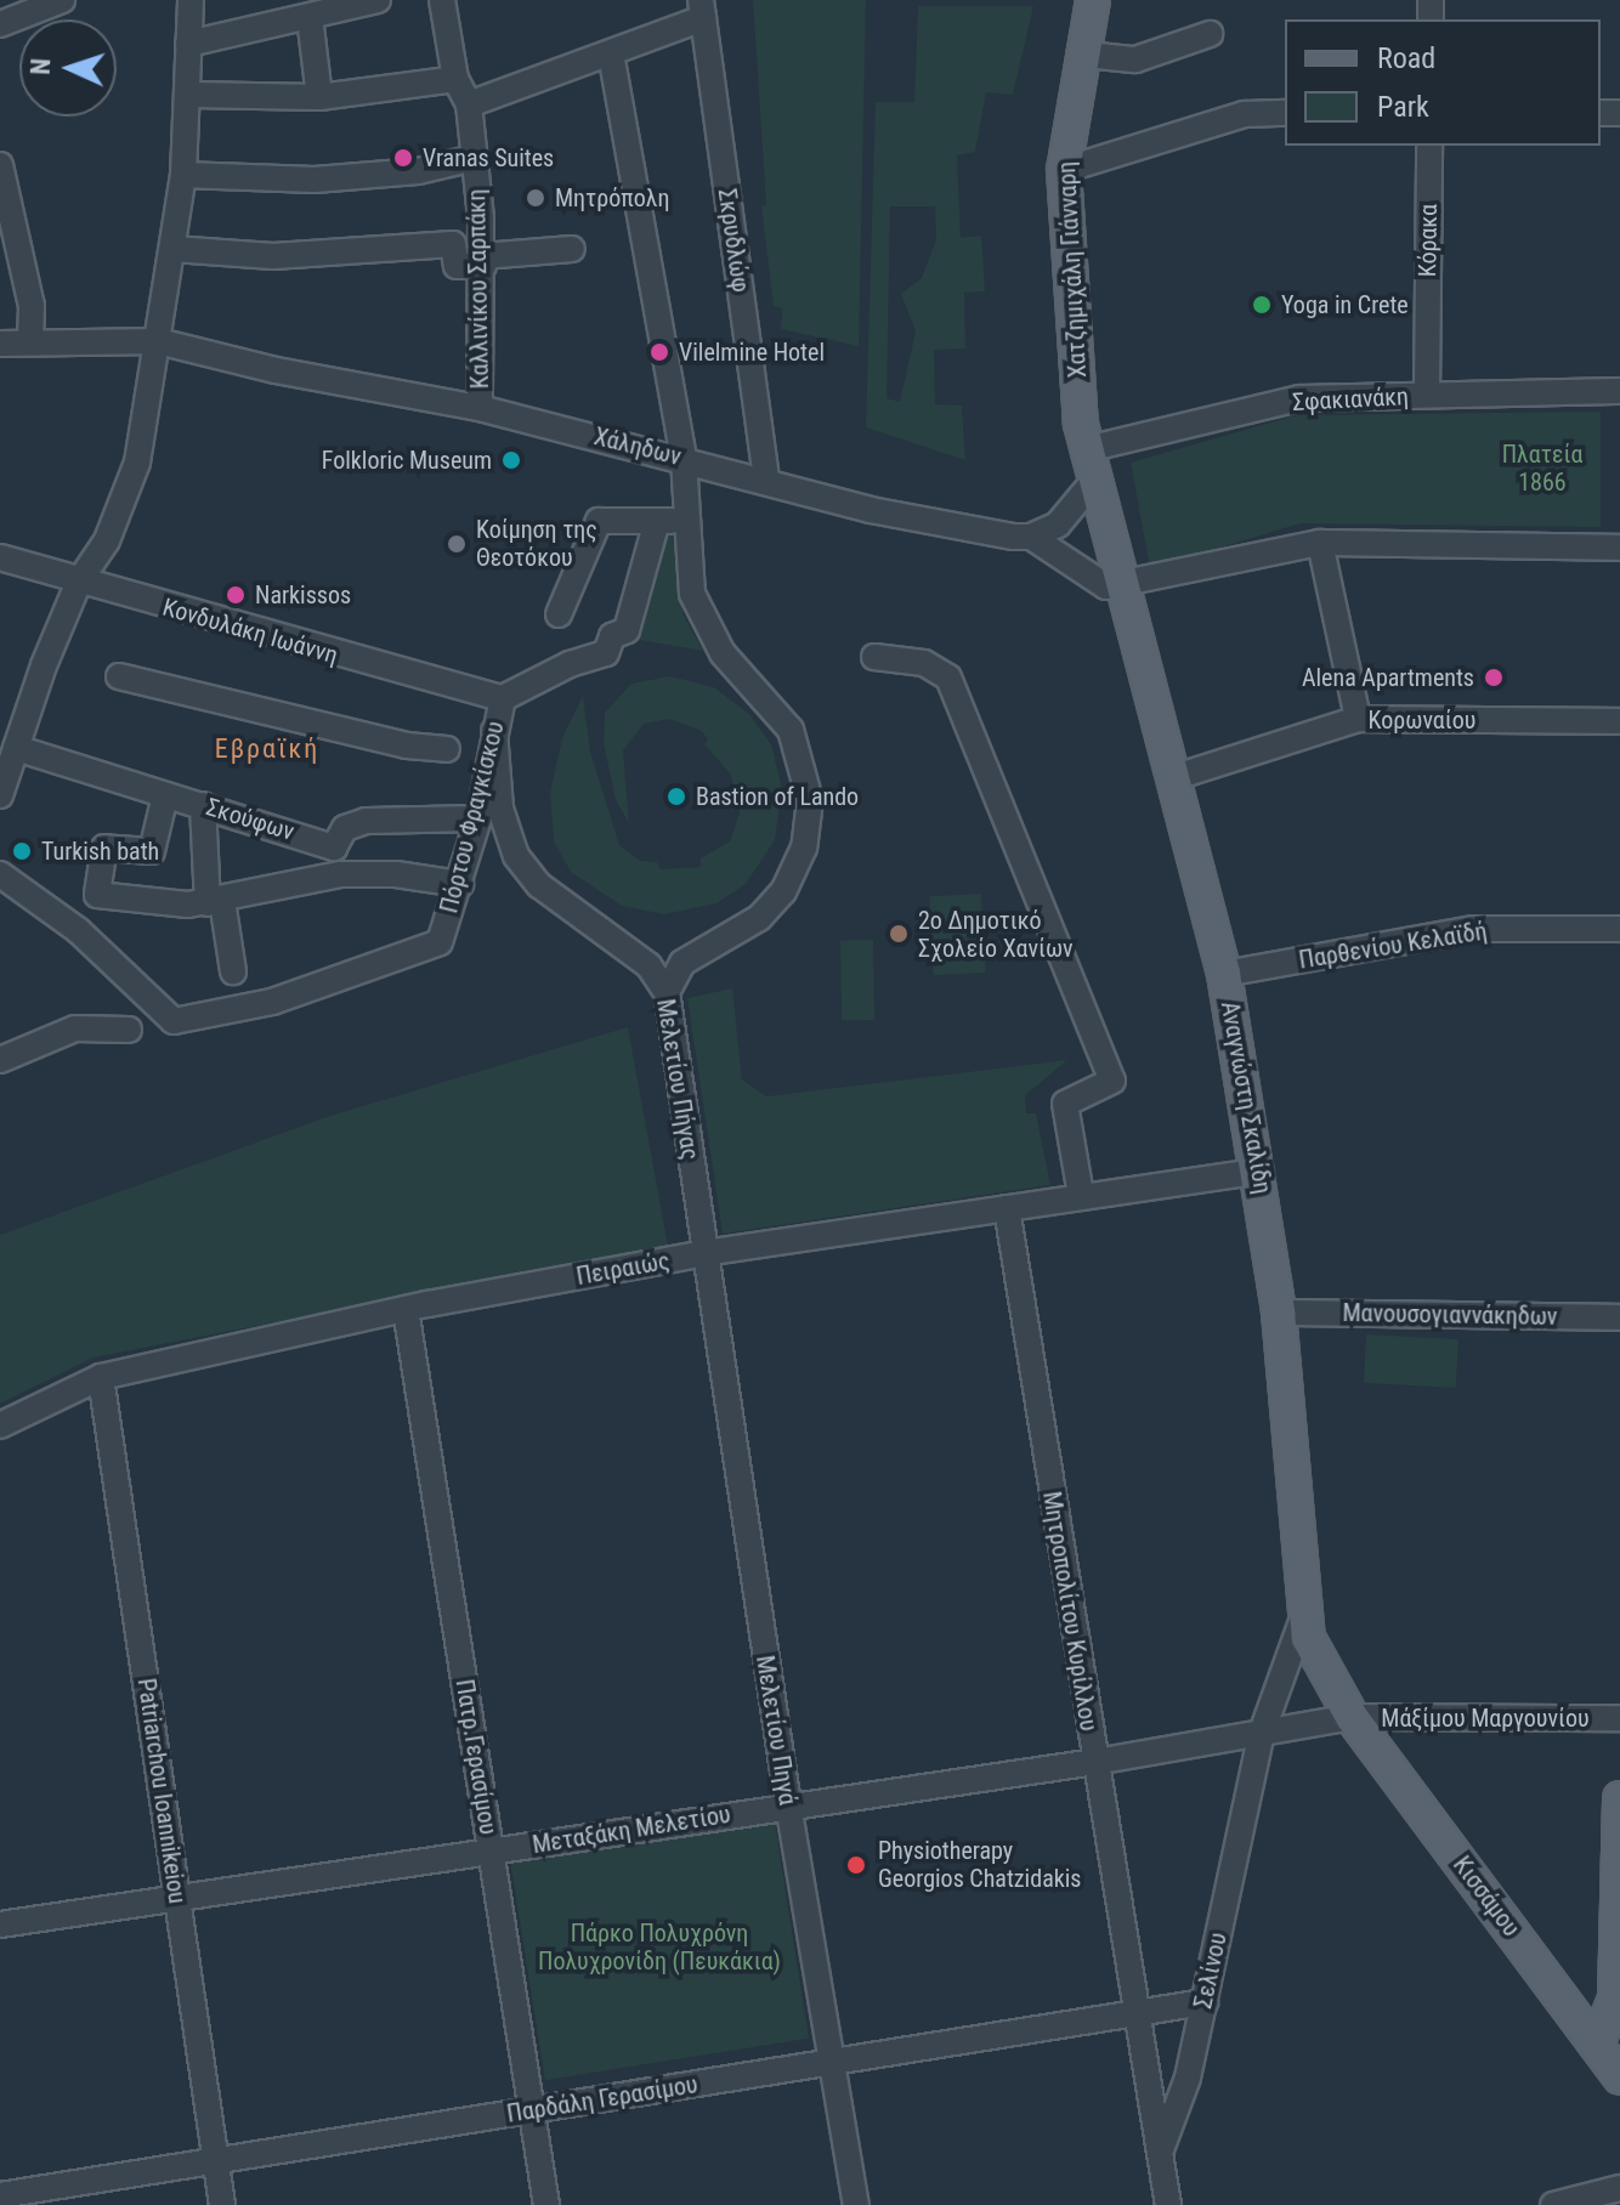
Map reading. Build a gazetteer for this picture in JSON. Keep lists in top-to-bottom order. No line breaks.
{"streets":{"main road":["Χατζημιχάλη Γιάνναρη","Αναγνώστη Σκαλίδη","Κισσάμου"],"street":["Σκρυδλώφ","Κόρακα","Καλλινίκου Σαρπάκη","Σφακιανάκη","Χάληδων","Κονδυλάκη Ιωάννη","Κορωναίου","Πόρτου Φραγκίσκου","Σκούφων","Παρθενίου Κελαϊδή","Μελετίου Πήγας","Πειραιώς","Μανουσογιαννάκηδων","Μητροπολίτου Κυρίλλου","Μάξίμου Mαργουνίου","Μελετίου Πηγά","Πατρ.Γερασίμου","Patriarchou Ioannikeiou","Μεταξάκη Μελετίου","Σελίνου","Παρδάλη Γερασίμου"]},"crossings":[["Σκρυδλώφ","Χάληδων"],["Κόρακα","Σφακιανάκη"],["Χατζημιχάλη Γιάνναρη","Σφακιανάκη"],["Χατζημιχάλη Γιάνναρη","Αναγνώστη Σκαλίδη"],["Καλλινίκου Σαρπάκη","Χάληδων"],["Κονδυλάκη Ιωάννη","Πόρτου Φραγκίσκου"],["Κορωναίου","Αναγνώστη Σκαλίδη"],["Πόρτου Φραγκίσκου","Μελετίου Πήγας"],["Παρθενίου Κελαϊδή","Αναγνώστη Σκαλίδη"],["Μελετίου Πήγας","Πειραιώς"],["Μελετίου Πήγας","Μελετίου Πηγά"],["Αναγνώστη Σκαλίδη","Πειραιώς"],["Αναγνώστη Σκαλίδη","Μανουσογιαννάκηδων"],["Αναγνώστη Σκαλίδη","Μάξίμου Mαργουνίου"],["Αναγνώστη Σκαλίδη","Κισσάμου"],["Αναγνώστη Σκαλίδη","Σελίνου"],["Πειραιώς","Μητροπολίτου Κυρίλλου"],["Πειραιώς","Μελετίου Πηγά"],["Πειραιώς","Πατρ.Γερασίμου"],["Πειραιώς","Patriarchou Ioannikeiou"],["Μητροπολίτου Κυρίλλου","Μεταξάκη Μελετίου"],["Μητροπολίτου Κυρίλλου","Σελίνου"],["Μητροπολίτου Κυρίλλου","Παρδάλη Γερασίμου"],["Μάξίμου Mαργουνίου","Μεταξάκη Μελετίου"],["Μάξίμου Mαργουνίου","Κισσάμου"],["Μάξίμου Mαργουνίου","Σελίνου"],["Μελετίου Πηγά","Μεταξάκη Μελετίου"],["Μελετίου Πηγά","Παρδάλη Γερασίμου"],["Πατρ.Γερασίμου","Μεταξάκη Μελετίου"],["Πατρ.Γερασίμου","Παρδάλη Γερασίμου"],["Patriarchou Ioannikeiou","Μεταξάκη Μελετίου"],["Patriarchou Ioannikeiou","Παρδάλη Γερασίμου"],["Μεταξάκη Μελετίου","Σελίνου"],["Σελίνου","Παρδάλη Γερασίμου"]],"districts":["Εβραϊκή"],"parks":["Πλατεία 1866","Πάρκο Πολυχρόνη Πολυχρονίδη (Πευκάκια)"],"places":["Vranas Suites","Μητρόπολη","Yoga in Crete","Vilelmine Hotel","Folkloric Museum","Κοίμηση της Θεοτόκου","Narkissos","Alena Apartments","Bastion of Lando","Turkish bath","2ο Δημοτικό Σχολείο Χανίων","Physiotherapy Georgios Chatzidakis"],"legend":["Road","Park"],"north":"left"}
